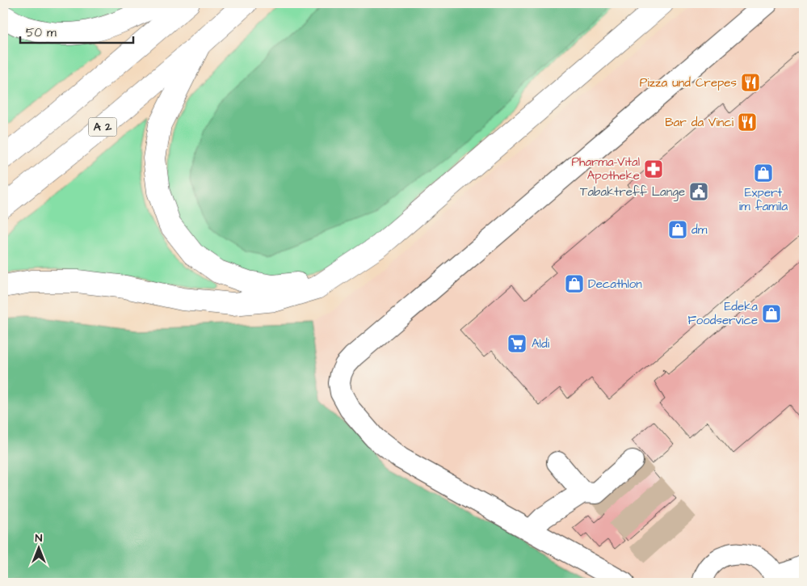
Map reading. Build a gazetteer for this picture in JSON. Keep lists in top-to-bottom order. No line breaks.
{"streets":{"highway":["A 2"]},"places":{"restaurant":["Pizza und Crepes","Bar da Vinci"],"pharmacy":["Pharma-Vital Apotheke"],"shop":["Expert im famila","dm","Decathlon","Edeka Foodservice"],"public building":["Tabaktreff Lange"],"supermarket":["Aldi"]},"scale_bar":"50 m","north":"top"}
